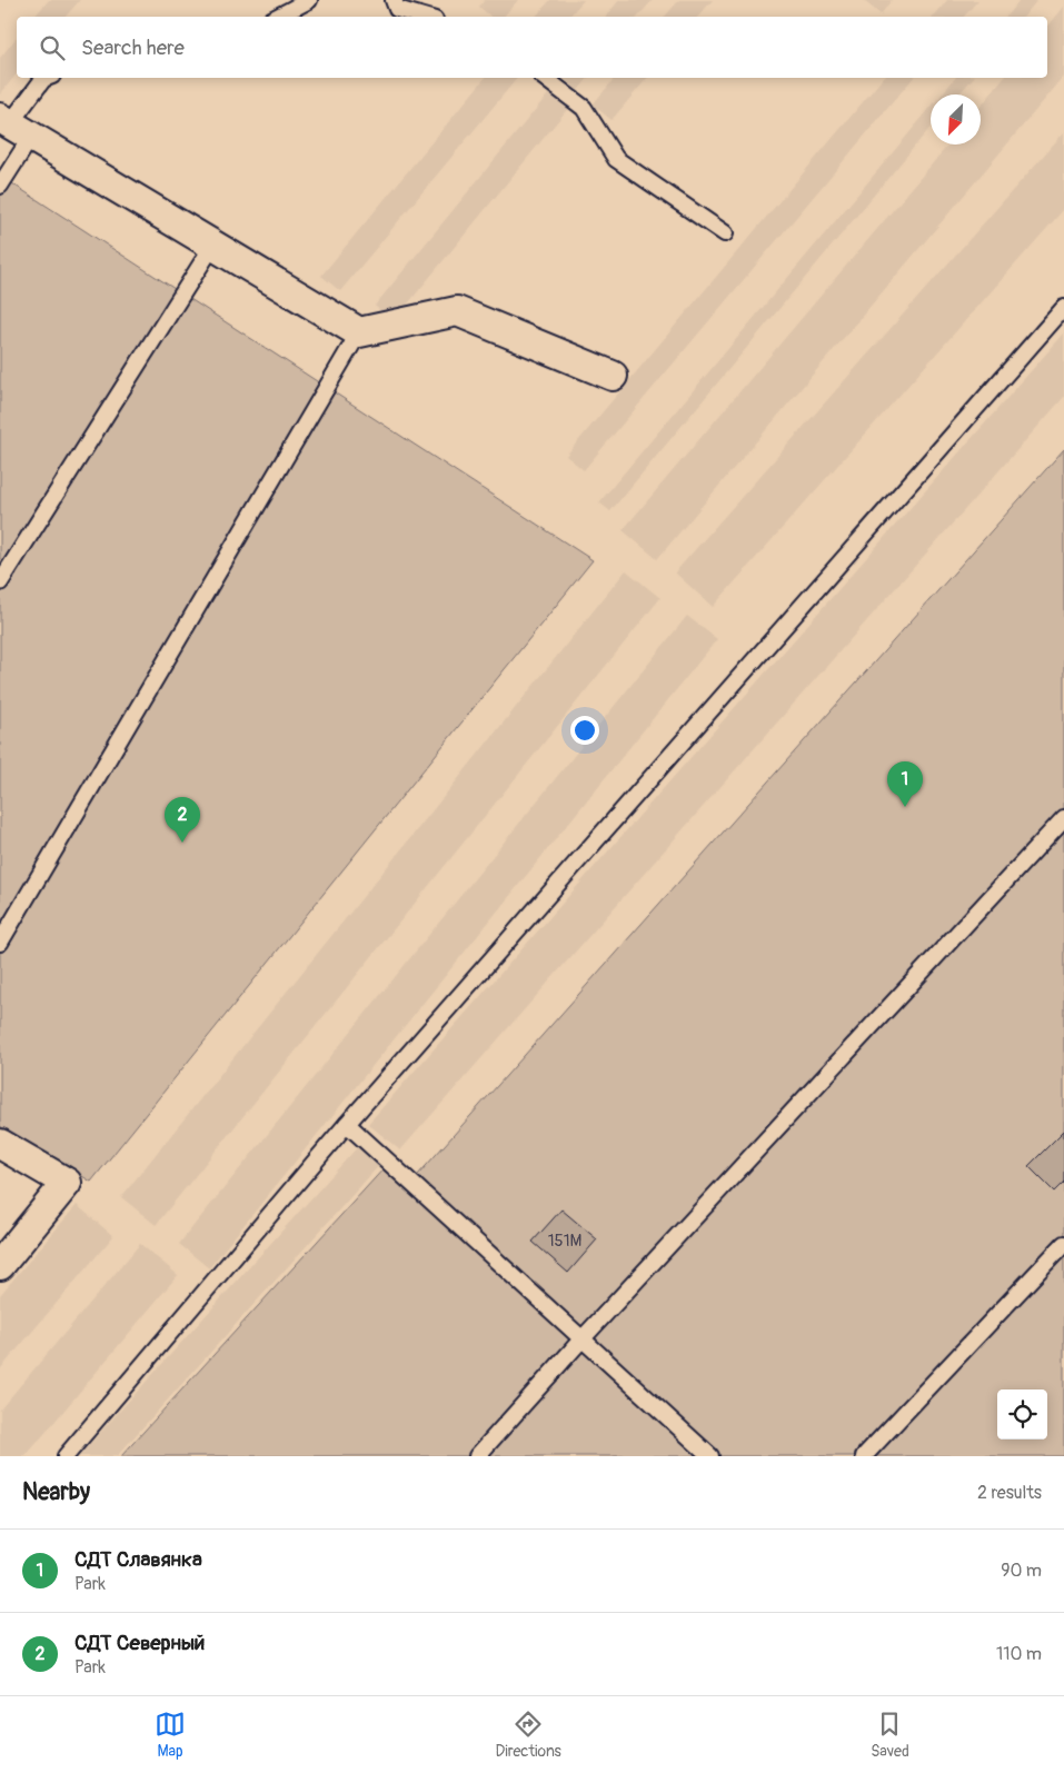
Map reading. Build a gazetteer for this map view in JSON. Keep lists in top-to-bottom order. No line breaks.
{"house_numbers":["151М"],"north":"bottom left","page":{"search":"Search here","pins":["1","2"],"heading":["Nearby","2 results"],"list":[{"mark":"1","name":"СДТ Славянка","note":"Park","value":"90 m"},{"mark":"2","name":"СДТ Северный","note":"Park","value":"110 m"}],"nav":["Map","Directions","Saved"]}}
